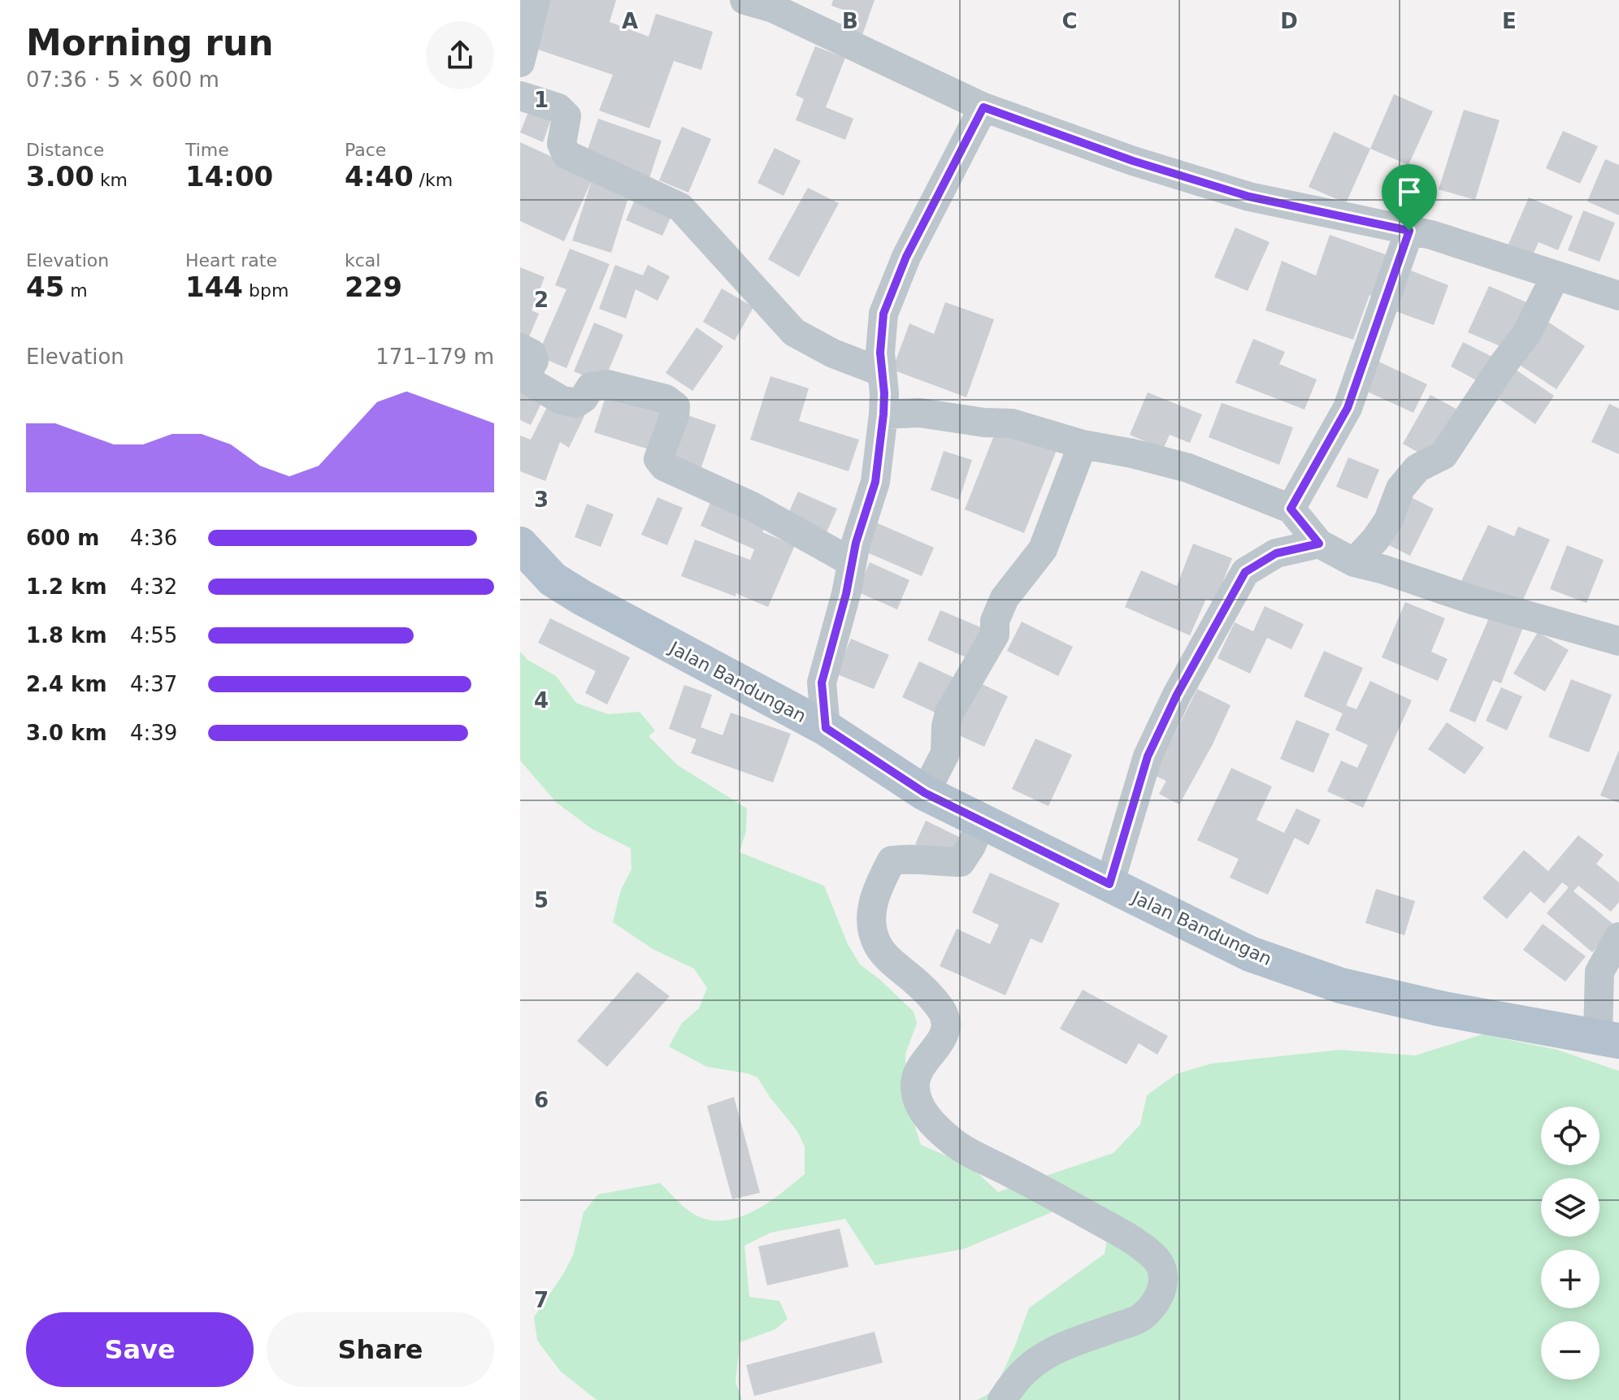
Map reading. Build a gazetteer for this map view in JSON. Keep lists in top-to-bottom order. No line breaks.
{"streets":{"main road":["Jalan Bandungan"]},"page":{"heading":["Morning run","07:36 · 5 × 600 m"],"stats":[["Distance","3.00 km"],["Time","14:00"],["Pace","4:40 /km"],["Elevation","45 m"],["Heart rate","144 bpm"],["kcal","229"]],"chart":["Elevation","171–179 m"],"list":[{"name":"600 m","note":"4:36"},{"name":"1.2 km","note":"4:32"},{"name":"1.8 km","note":"4:55"},{"name":"2.4 km","note":"4:37"},{"name":"3.0 km","note":"4:39"}],"map_buttons":["+","−"],"buttons":["Save","Share"]},"grid":{"columns":["A","B","C","D","E"],"rows":["1","2","3","4","5","6","7"]}}
